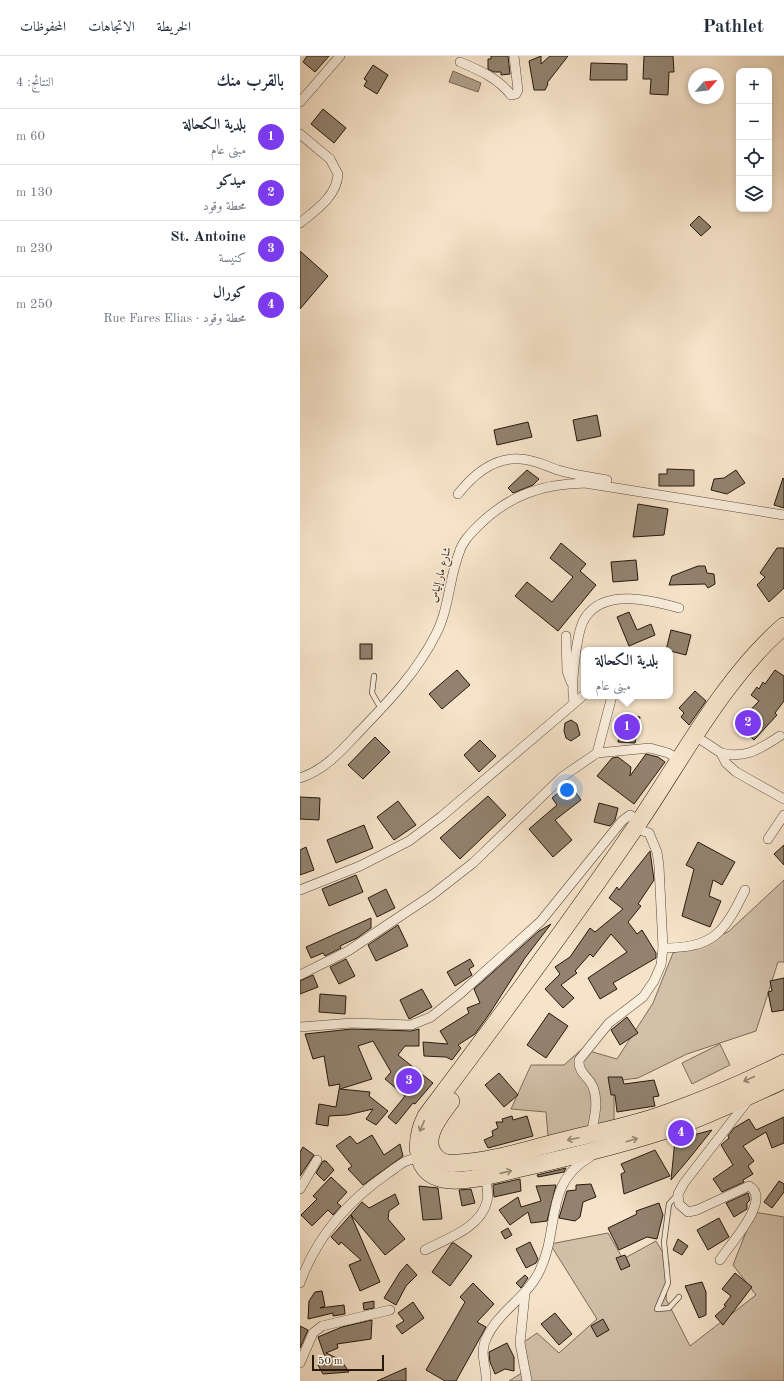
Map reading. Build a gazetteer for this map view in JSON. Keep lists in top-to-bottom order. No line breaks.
{"streets":{"street":["شارع مار إلياس"]},"scale_bar":"50 m","north":"top right","page":{"header":"Pathlet","nav":["الخريطة","الاتجاهات","المحفوظات"],"heading":["بالقرب منك","النتائج: 4"],"map_buttons":["+","−"],"list":[{"mark":"1","name":"بلدية الكحالة","note":"مبنى عام","value":"60 m"},{"mark":"2","name":"ميدكو","note":"محطة وقود","value":"130 m"},{"mark":"3","name":"St. Antoine","note":"كنيسة","value":"230 m"},{"mark":"4","name":"كورال","note":"محطة وقود · Rue Fares Elias","value":"250 m"}],"popup":["بلدية الكحالة","مبنى عام"],"pins":["2","1","3","4"],"scale":"50 m"}}
